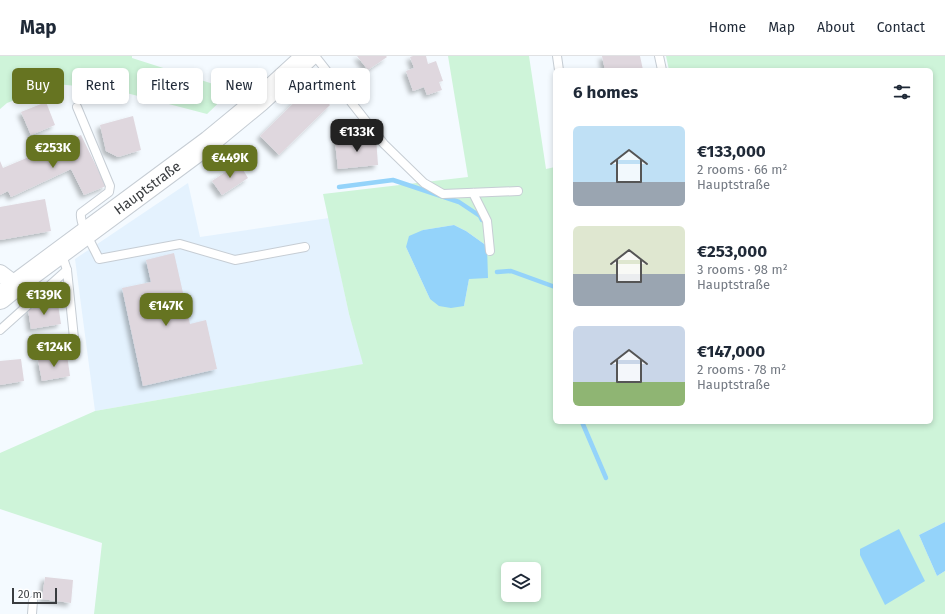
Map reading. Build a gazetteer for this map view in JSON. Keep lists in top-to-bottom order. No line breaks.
{"streets":{"main road":["Hauptstraße"]},"scale_bar":"20 m","page":{"header":"Map","nav":["Home","Map","About","Contact"],"chip":["Buy","Rent","Filters","New","Apartment"],"heading":"6 homes","list":[{"name":"€133,000","note":"2 rooms · 66 m² · Hauptstraße"},{"name":"€253,000","note":"3 rooms · 98 m² · Hauptstraße"},{"name":"€147,000","note":"2 rooms · 78 m² · Hauptstraße"}],"price":["€133K","€253K","€449K","€139K","€147K","€124K"],"scale":"20 m"}}
